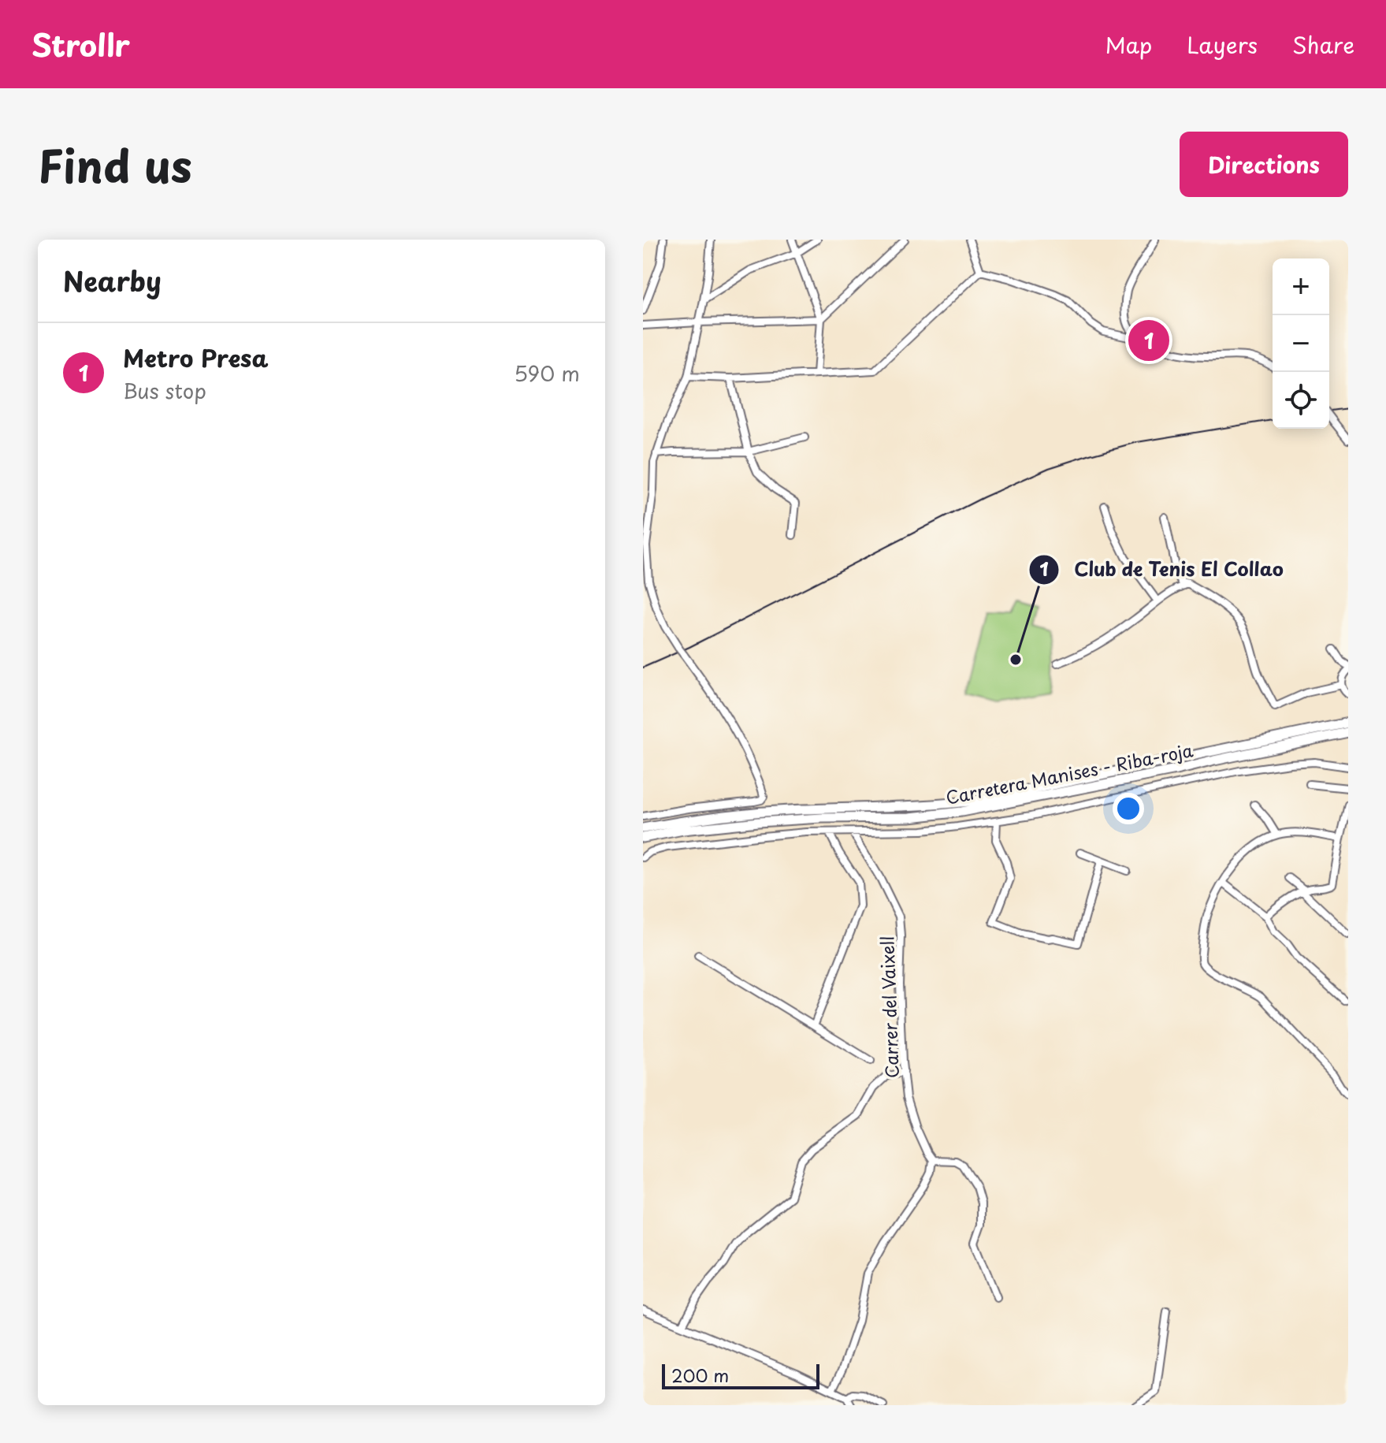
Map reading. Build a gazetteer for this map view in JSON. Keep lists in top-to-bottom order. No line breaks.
{"streets":{"main road":["Carretera Manises - Riba-roja"],"street":["Carrer del Vaixell"]},"places":["Club de Tenis El Collao"],"scale_bar":"200 m","page":{"header":"Strollr","nav":["Map","Layers","Share"],"title":"Find us","buttons":"Directions","heading":"Nearby","map_buttons":["+","−"],"pins":"1","list":[{"mark":"1","name":"Metro Presa","note":"Bus stop","value":"590 m"}],"scale":"200 m"}}
